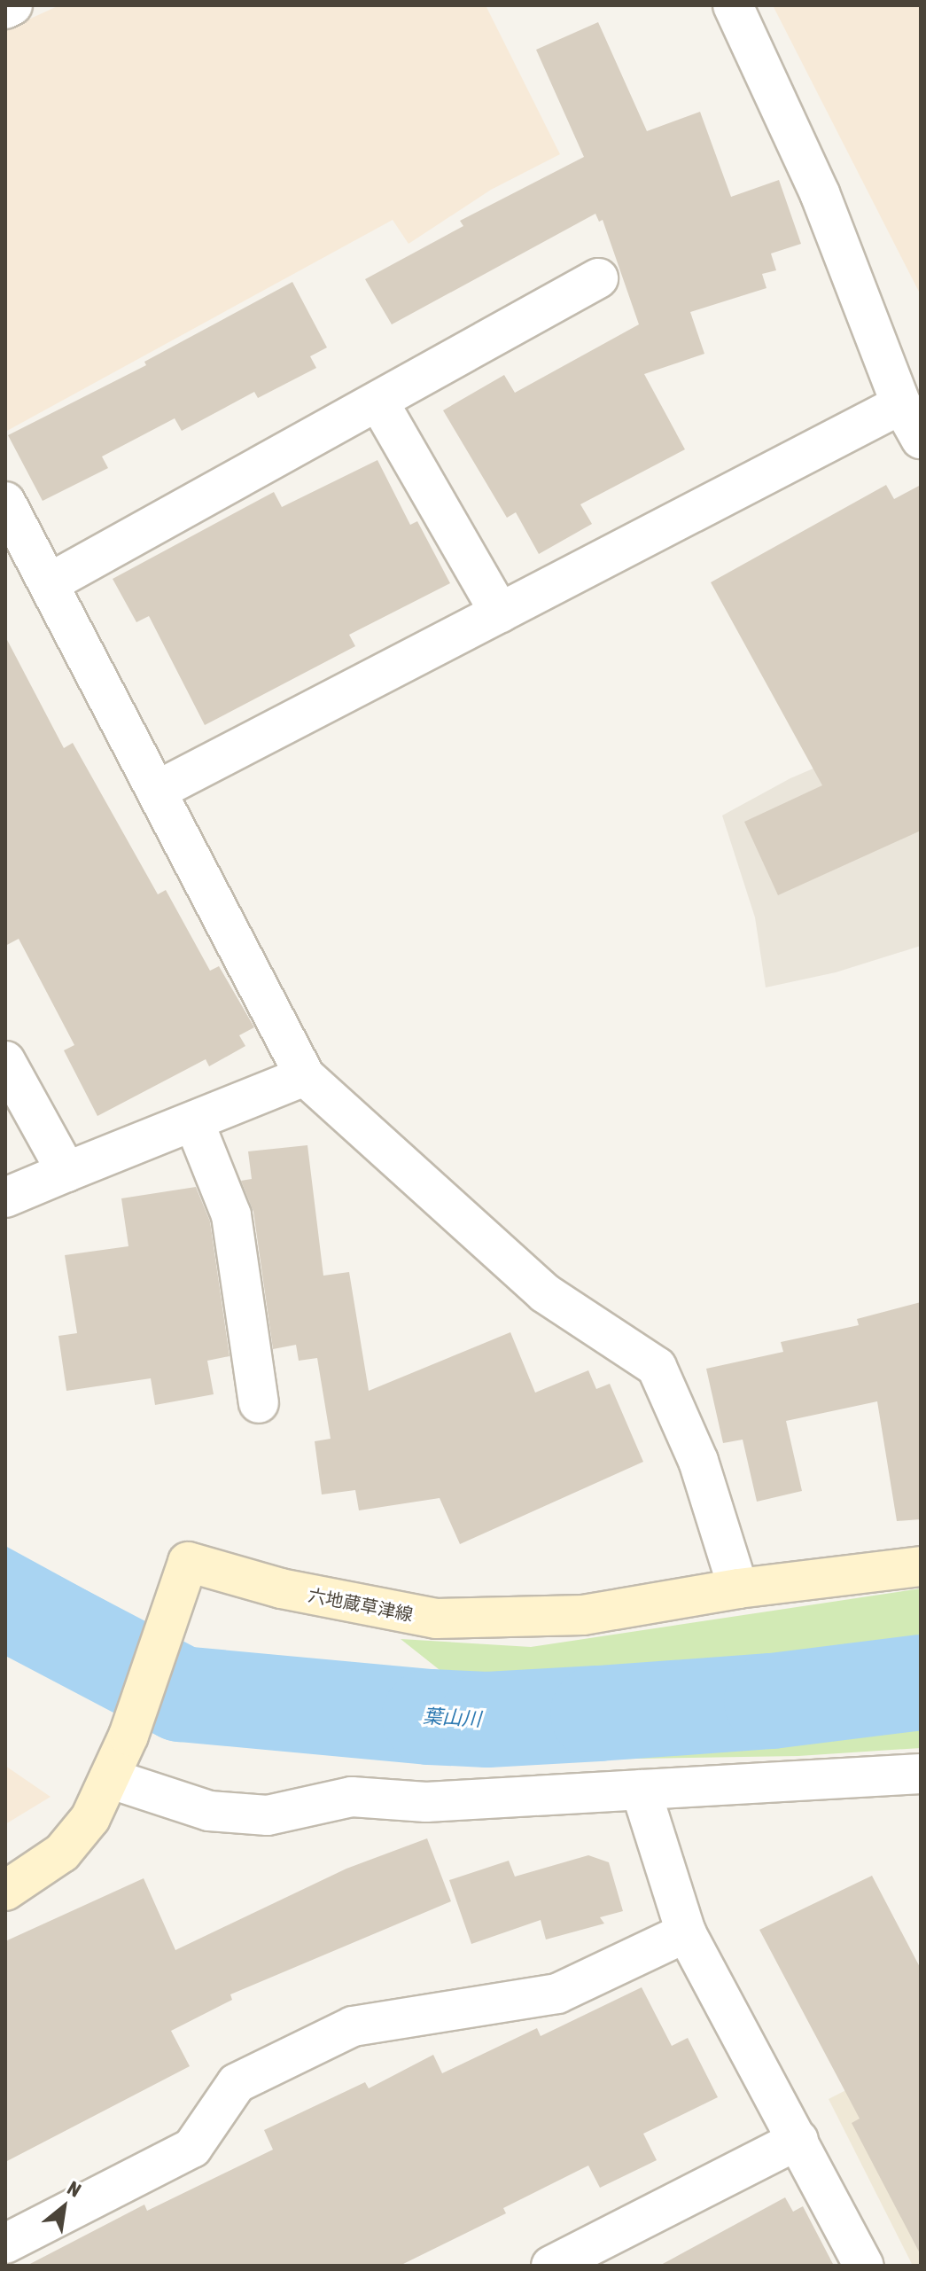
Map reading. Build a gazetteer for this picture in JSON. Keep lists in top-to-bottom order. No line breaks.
{"streets":{"main road":["六地蔵草津線"]},"water":["葉山川"],"north":"top right"}
